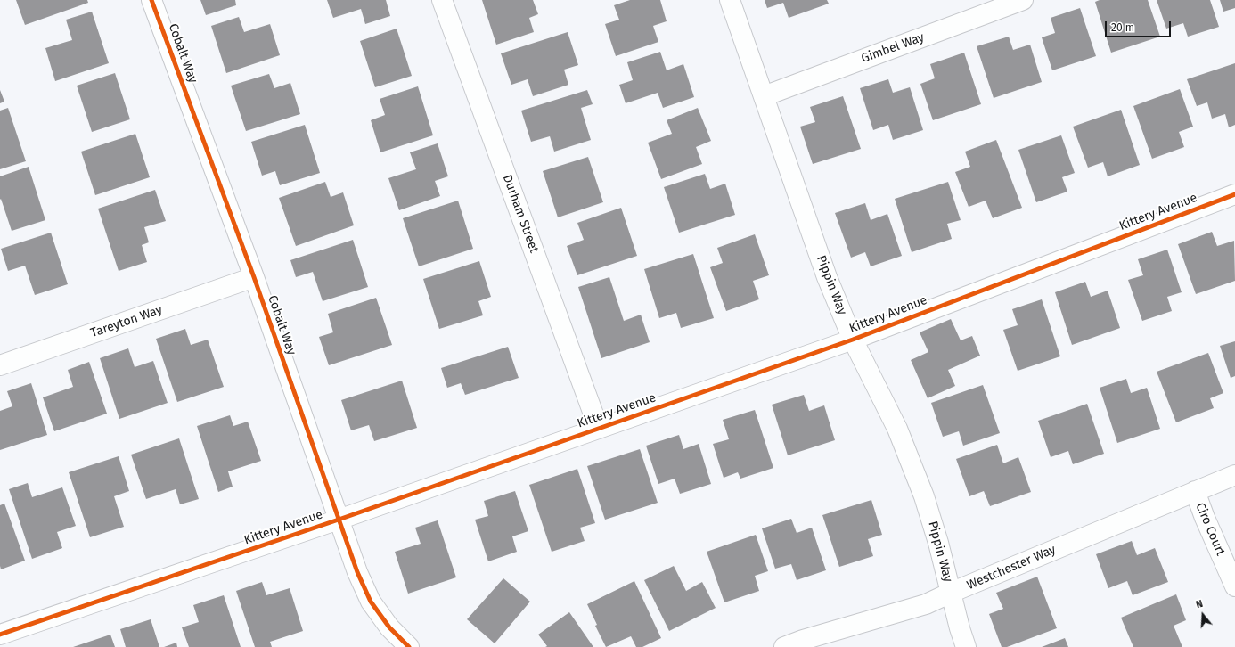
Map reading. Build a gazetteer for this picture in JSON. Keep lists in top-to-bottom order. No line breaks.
{"streets":{"street":["Gimbel Way","Cobalt Way","Kittery Avenue","Durham Street","Pippin Way","Tareyton Way","Ciro Court","Westchester Way"]},"crossings":[["Gimbel Way","Pippin Way"],["Cobalt Way","Kittery Avenue"],["Cobalt Way","Tareyton Way"],["Kittery Avenue","Durham Street"],["Kittery Avenue","Pippin Way"],["Pippin Way","Westchester Way"],["Ciro Court","Westchester Way"]],"scale_bar":"20 m","north":"top"}
